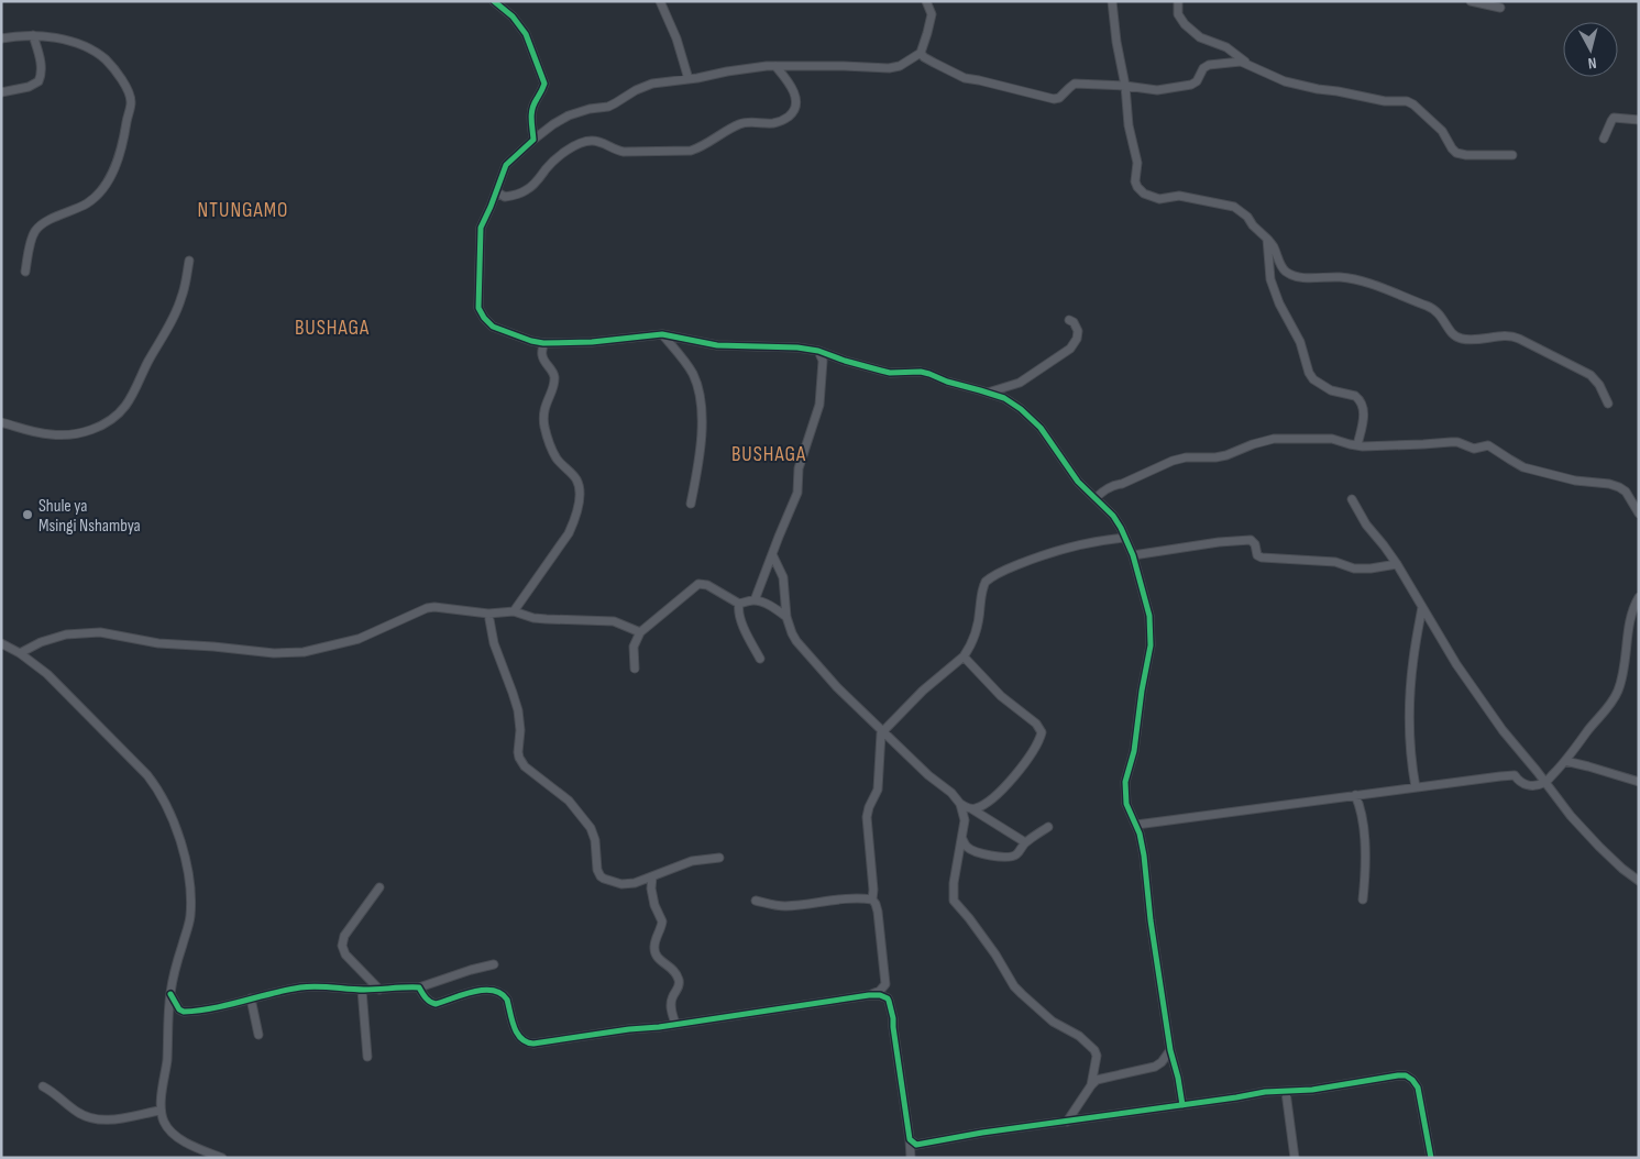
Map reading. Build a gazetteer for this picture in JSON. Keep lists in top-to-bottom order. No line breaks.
{"districts":["NTUNGAMO","BUSHAGA","BUSHAGA"],"places":["Shule ya Msingi Nshambya"],"north":"bottom"}
